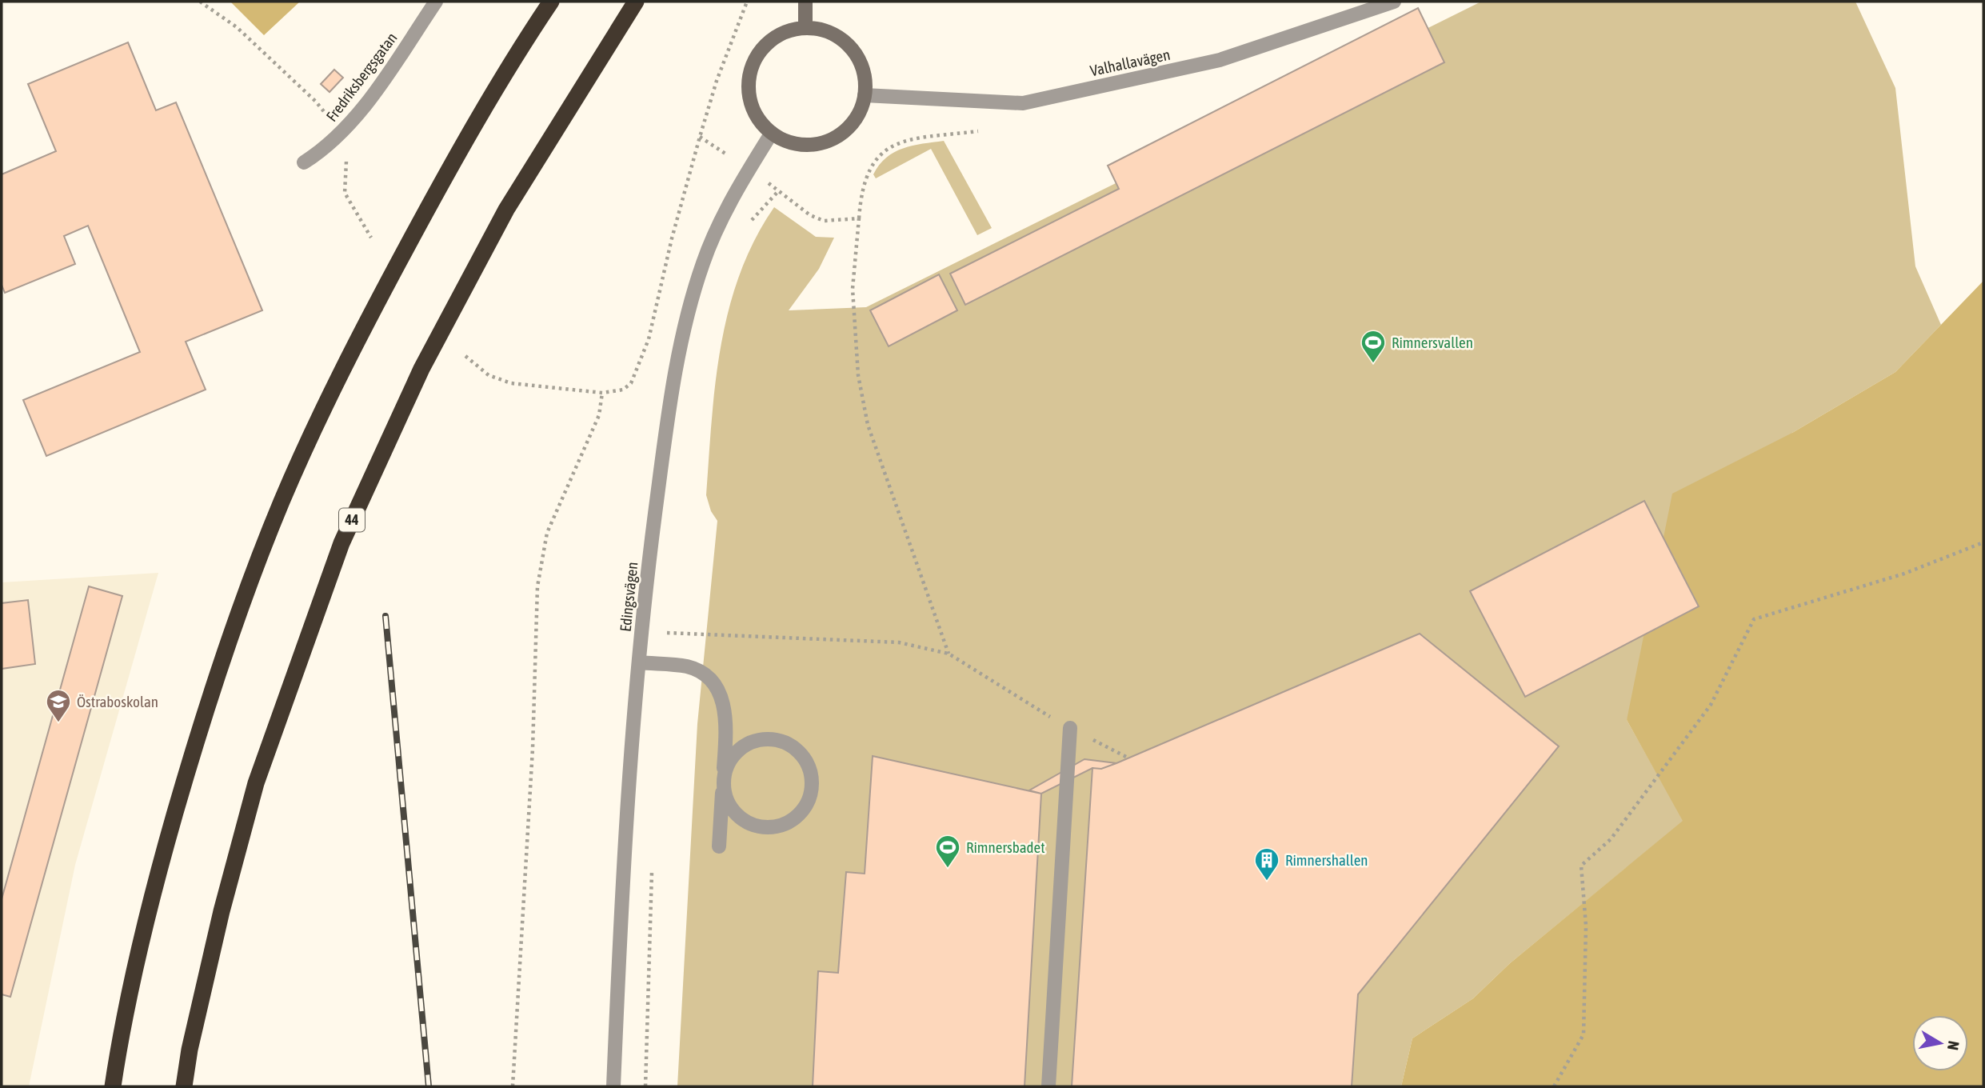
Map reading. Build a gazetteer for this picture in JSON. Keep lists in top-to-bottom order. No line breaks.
{"streets":{"highway":["44"],"street":["Valhallavägen","Fredriksbergsgatan","Edingsvägen"]},"crossings":[["Valhallavägen","Edingsvägen"]],"places":{"sports":["Rimnersvallen","Rimnersbadet"],"school or university":["Östraboskolan"],"building":["Rimnershallen"]},"north":"right"}
